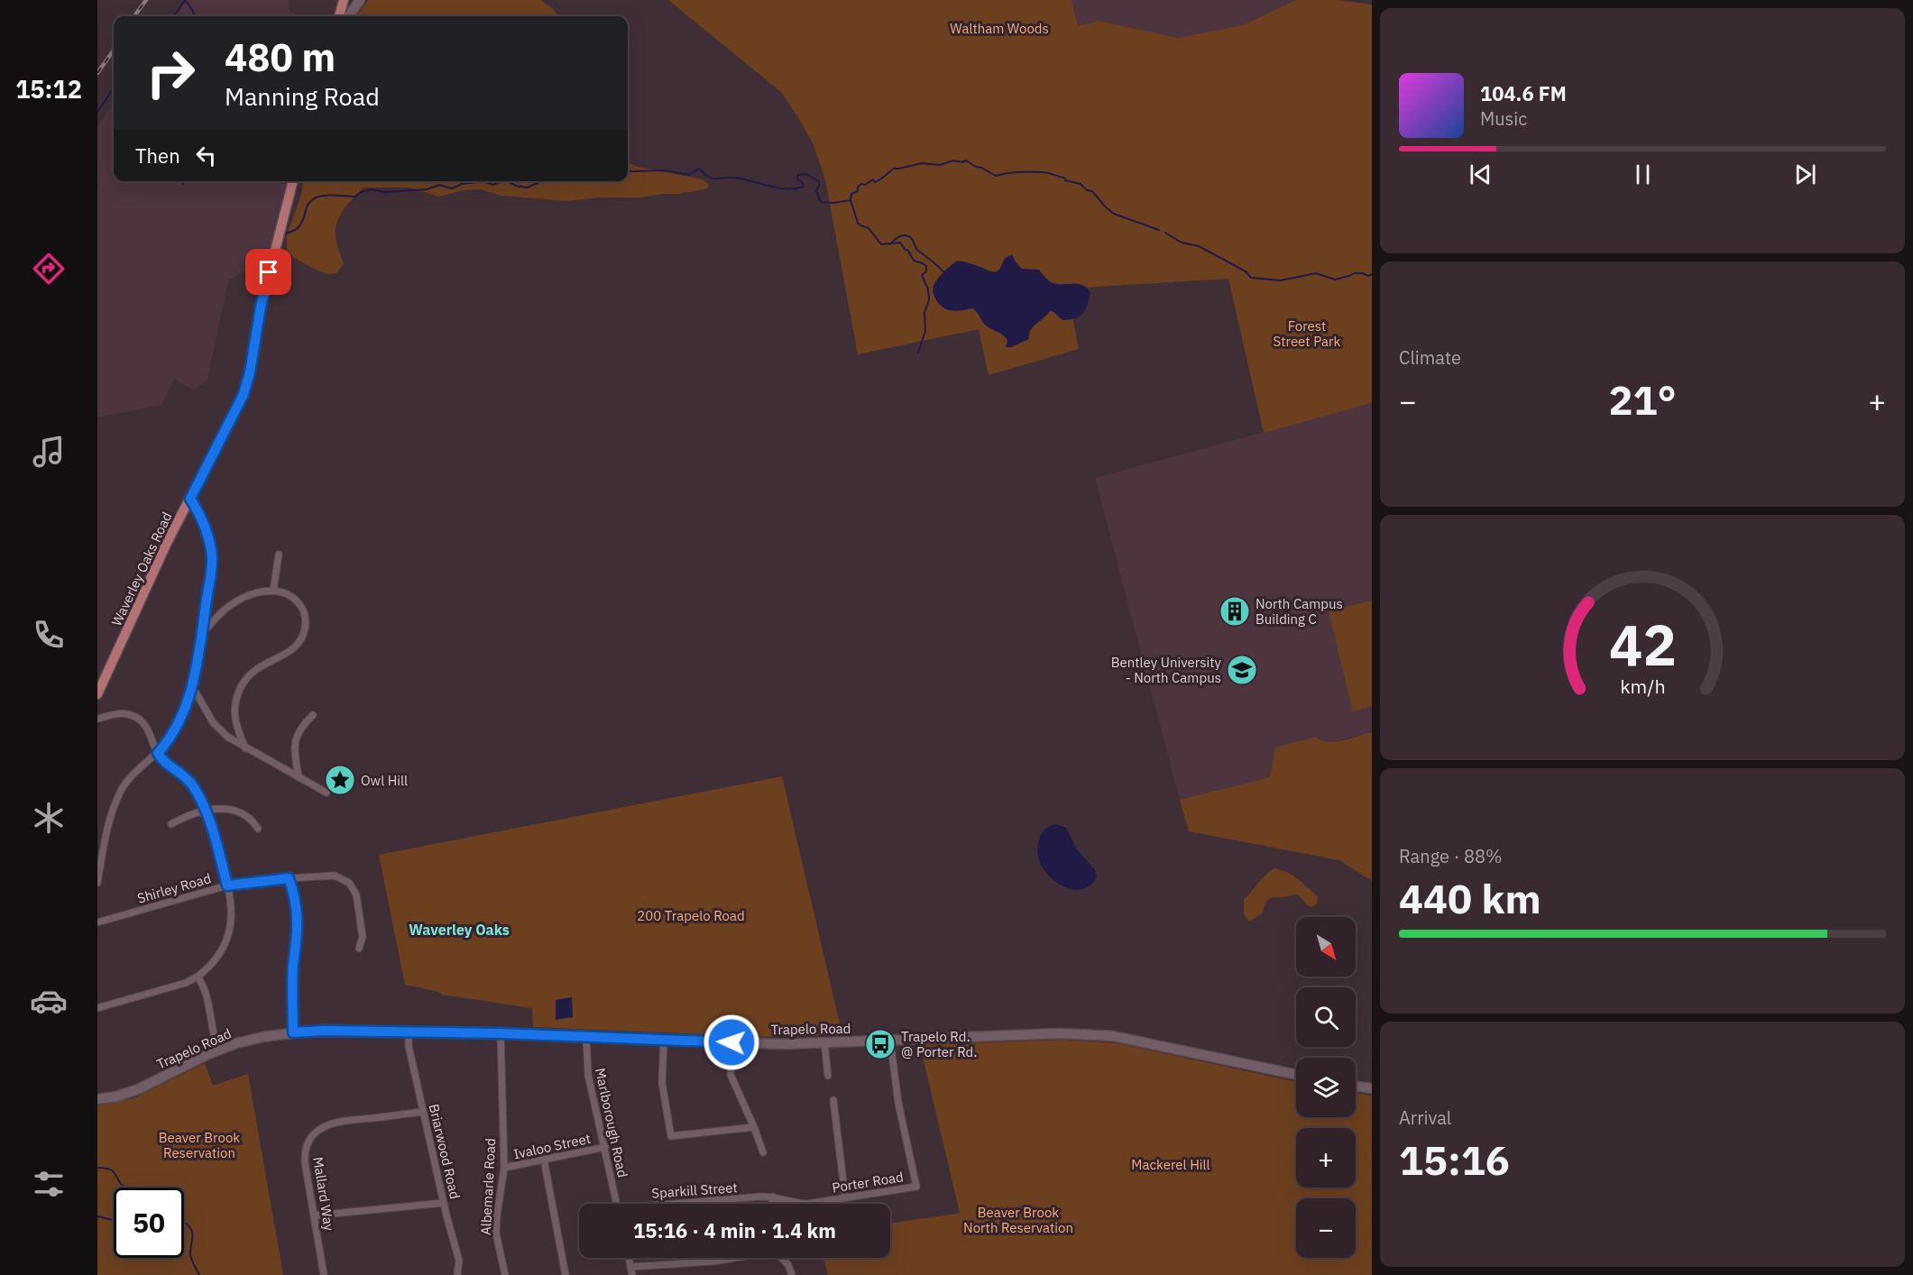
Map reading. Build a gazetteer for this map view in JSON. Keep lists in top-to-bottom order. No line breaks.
{"streets":{"main road":["Waverley Oaks Road","Trapelo Road"],"street":["Shirley Road","Marlborough Road","Ivaloo Street","Briarwood Road","Porter Road","Albemarle Road","Sparkill Street","Mallard Way"]},"crossings":[["Trapelo Road","Marlborough Road"],["Trapelo Road","Briarwood Road"],["Trapelo Road","Porter Road"],["Trapelo Road","Albemarle Road"],["Marlborough Road","Ivaloo Street"],["Ivaloo Street","Albemarle Road"],["Briarwood Road","Mallard Way"],["Porter Road","Sparkill Street"]],"districts":["Waverley Oaks"],"parks":["Waltham Woods","Forest Street Park","200 Trapelo Road","Beaver Brook Reservation","Mackerel Hill","Beaver Brook North Reservation"],"places":{"building":["North Campus Building C"],"school or university":["Bentley University - North Campus"],"place":["Owl Hill"],"bus stop":["Trapelo Rd. @ Porter Rd."]},"north":"bottom right","page":{"tabs":"15:12","turn":["480 m","Manning Road"],"song":["104.6 FM","Music"],"then":"Then","tile":["Climate",["Range · 88%","440 km"],["Arrival","15:16"]],"heat":["−","21°","+"],"map_buttons":["+","−"],"limit":"50","trip":"15:16 · 4 min · 1.4 km","gauge":["42","km/h"]}}
